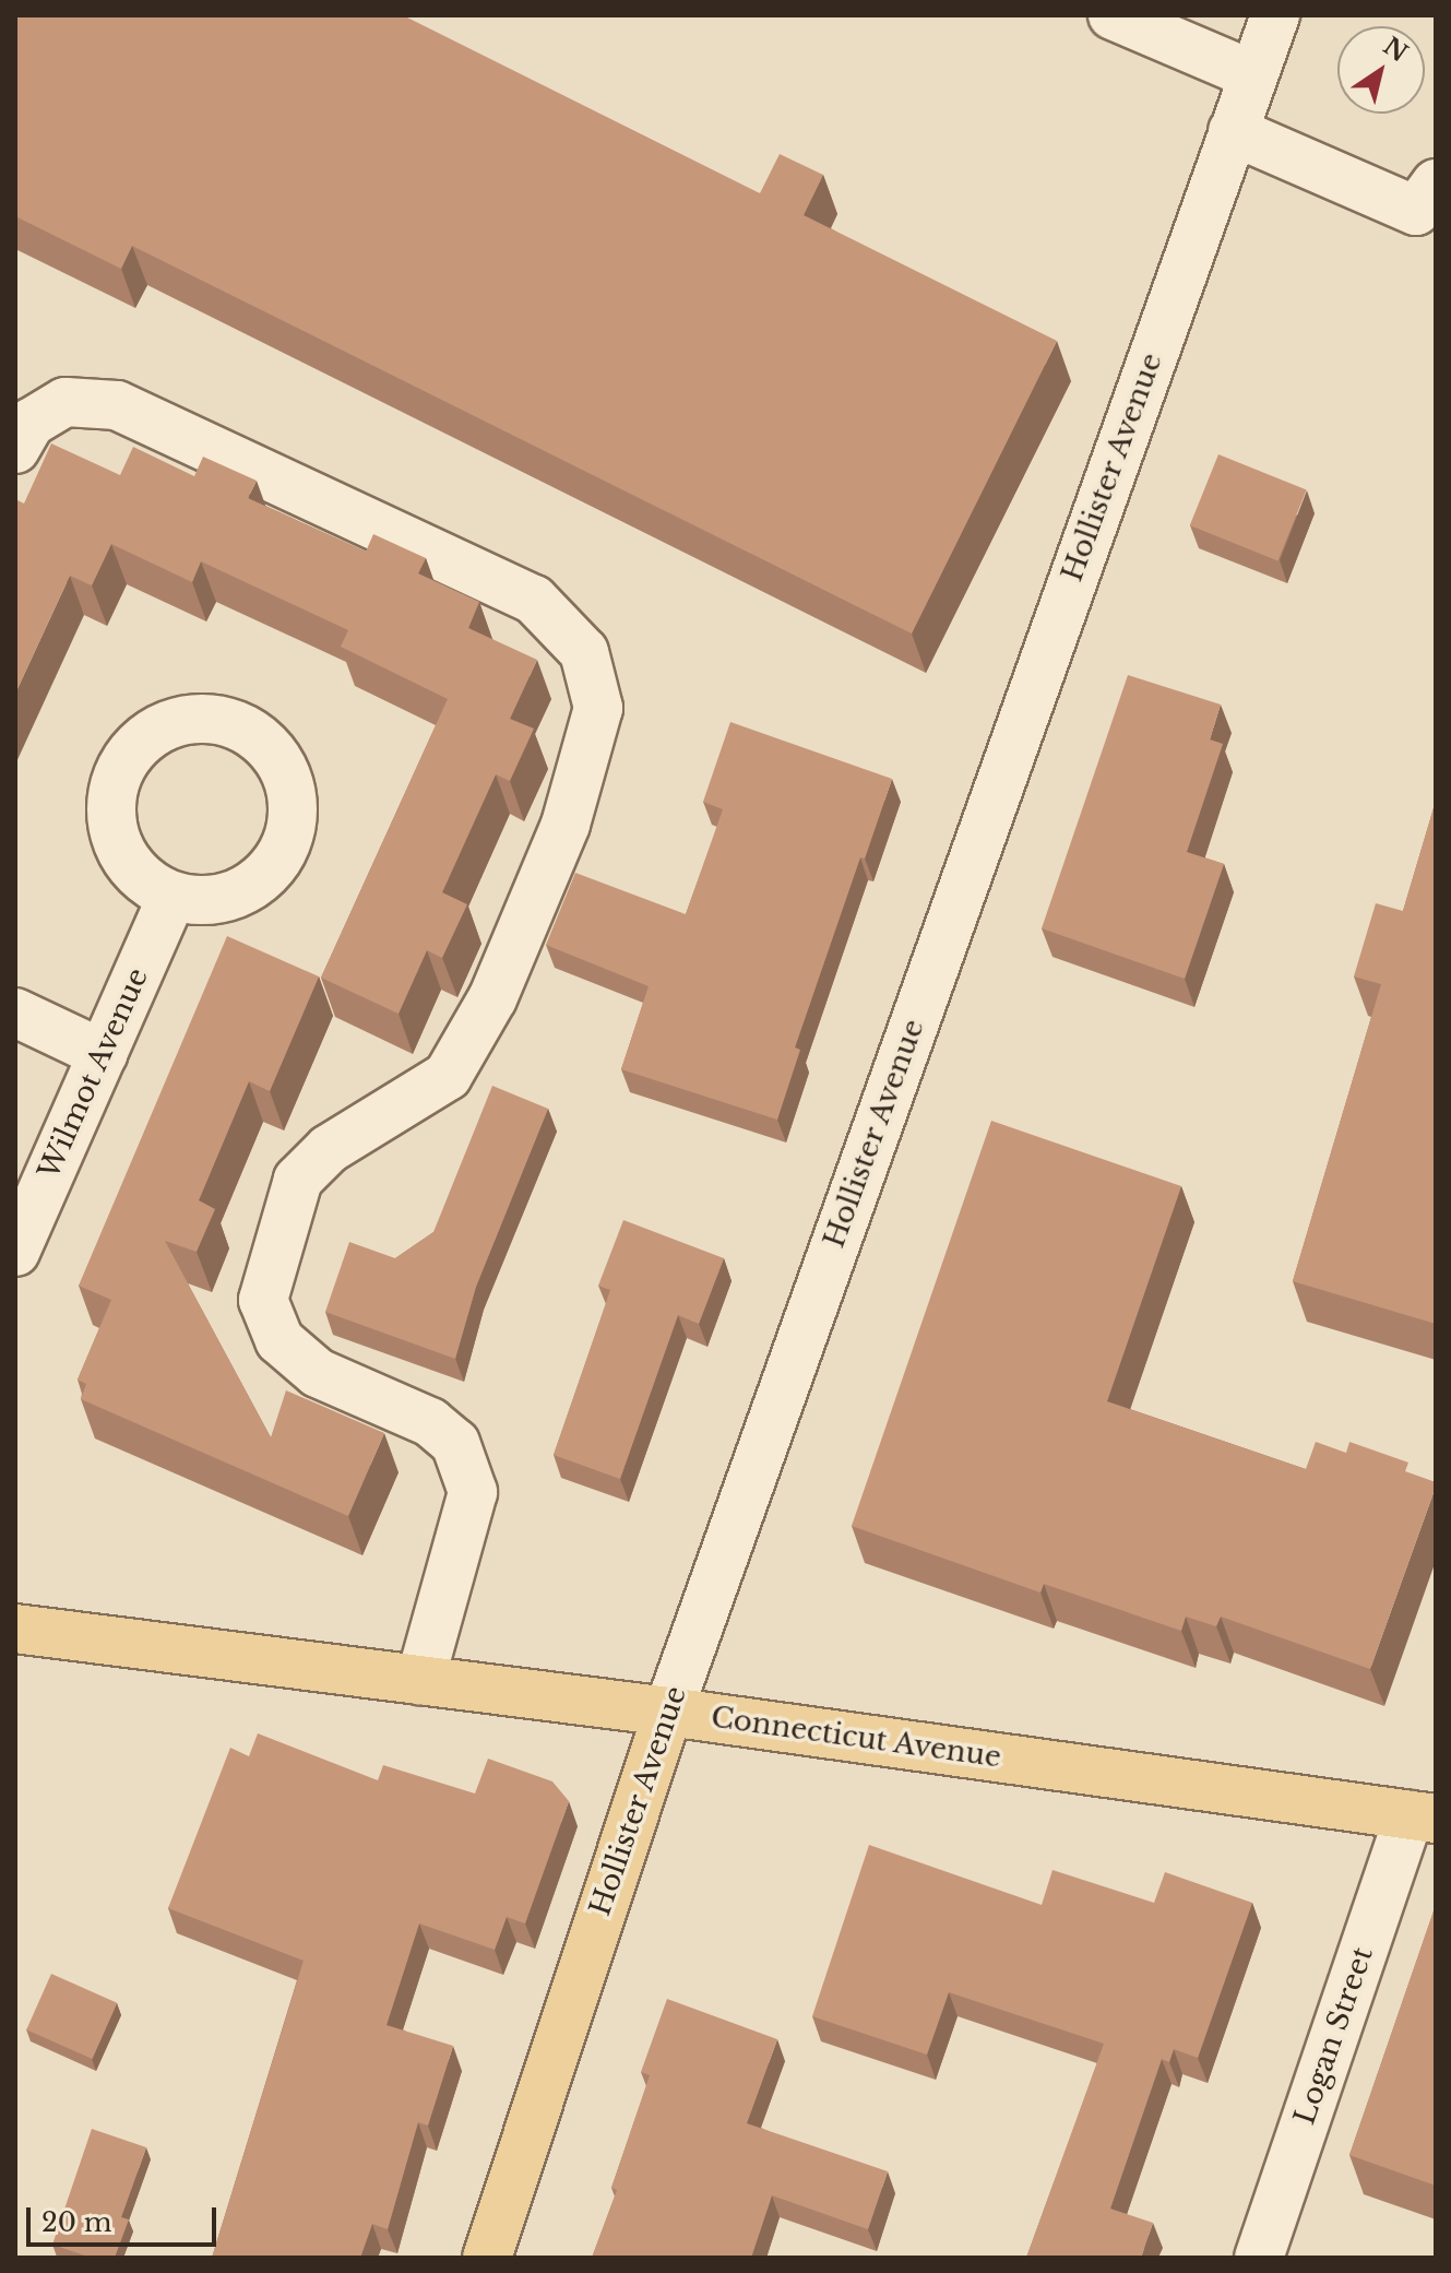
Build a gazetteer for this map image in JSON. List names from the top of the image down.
{
  "streets": {
    "main road": ["Hollister Avenue", "Connecticut Avenue"],
    "street": ["Wilmot Avenue", "Logan Street"]
  },
  "crossings": [
    ["Hollister Avenue", "Connecticut Avenue"],
    ["Connecticut Avenue", "Logan Street"]
  ],
  "scale_bar": "20 m",
  "north": "top right"
}
